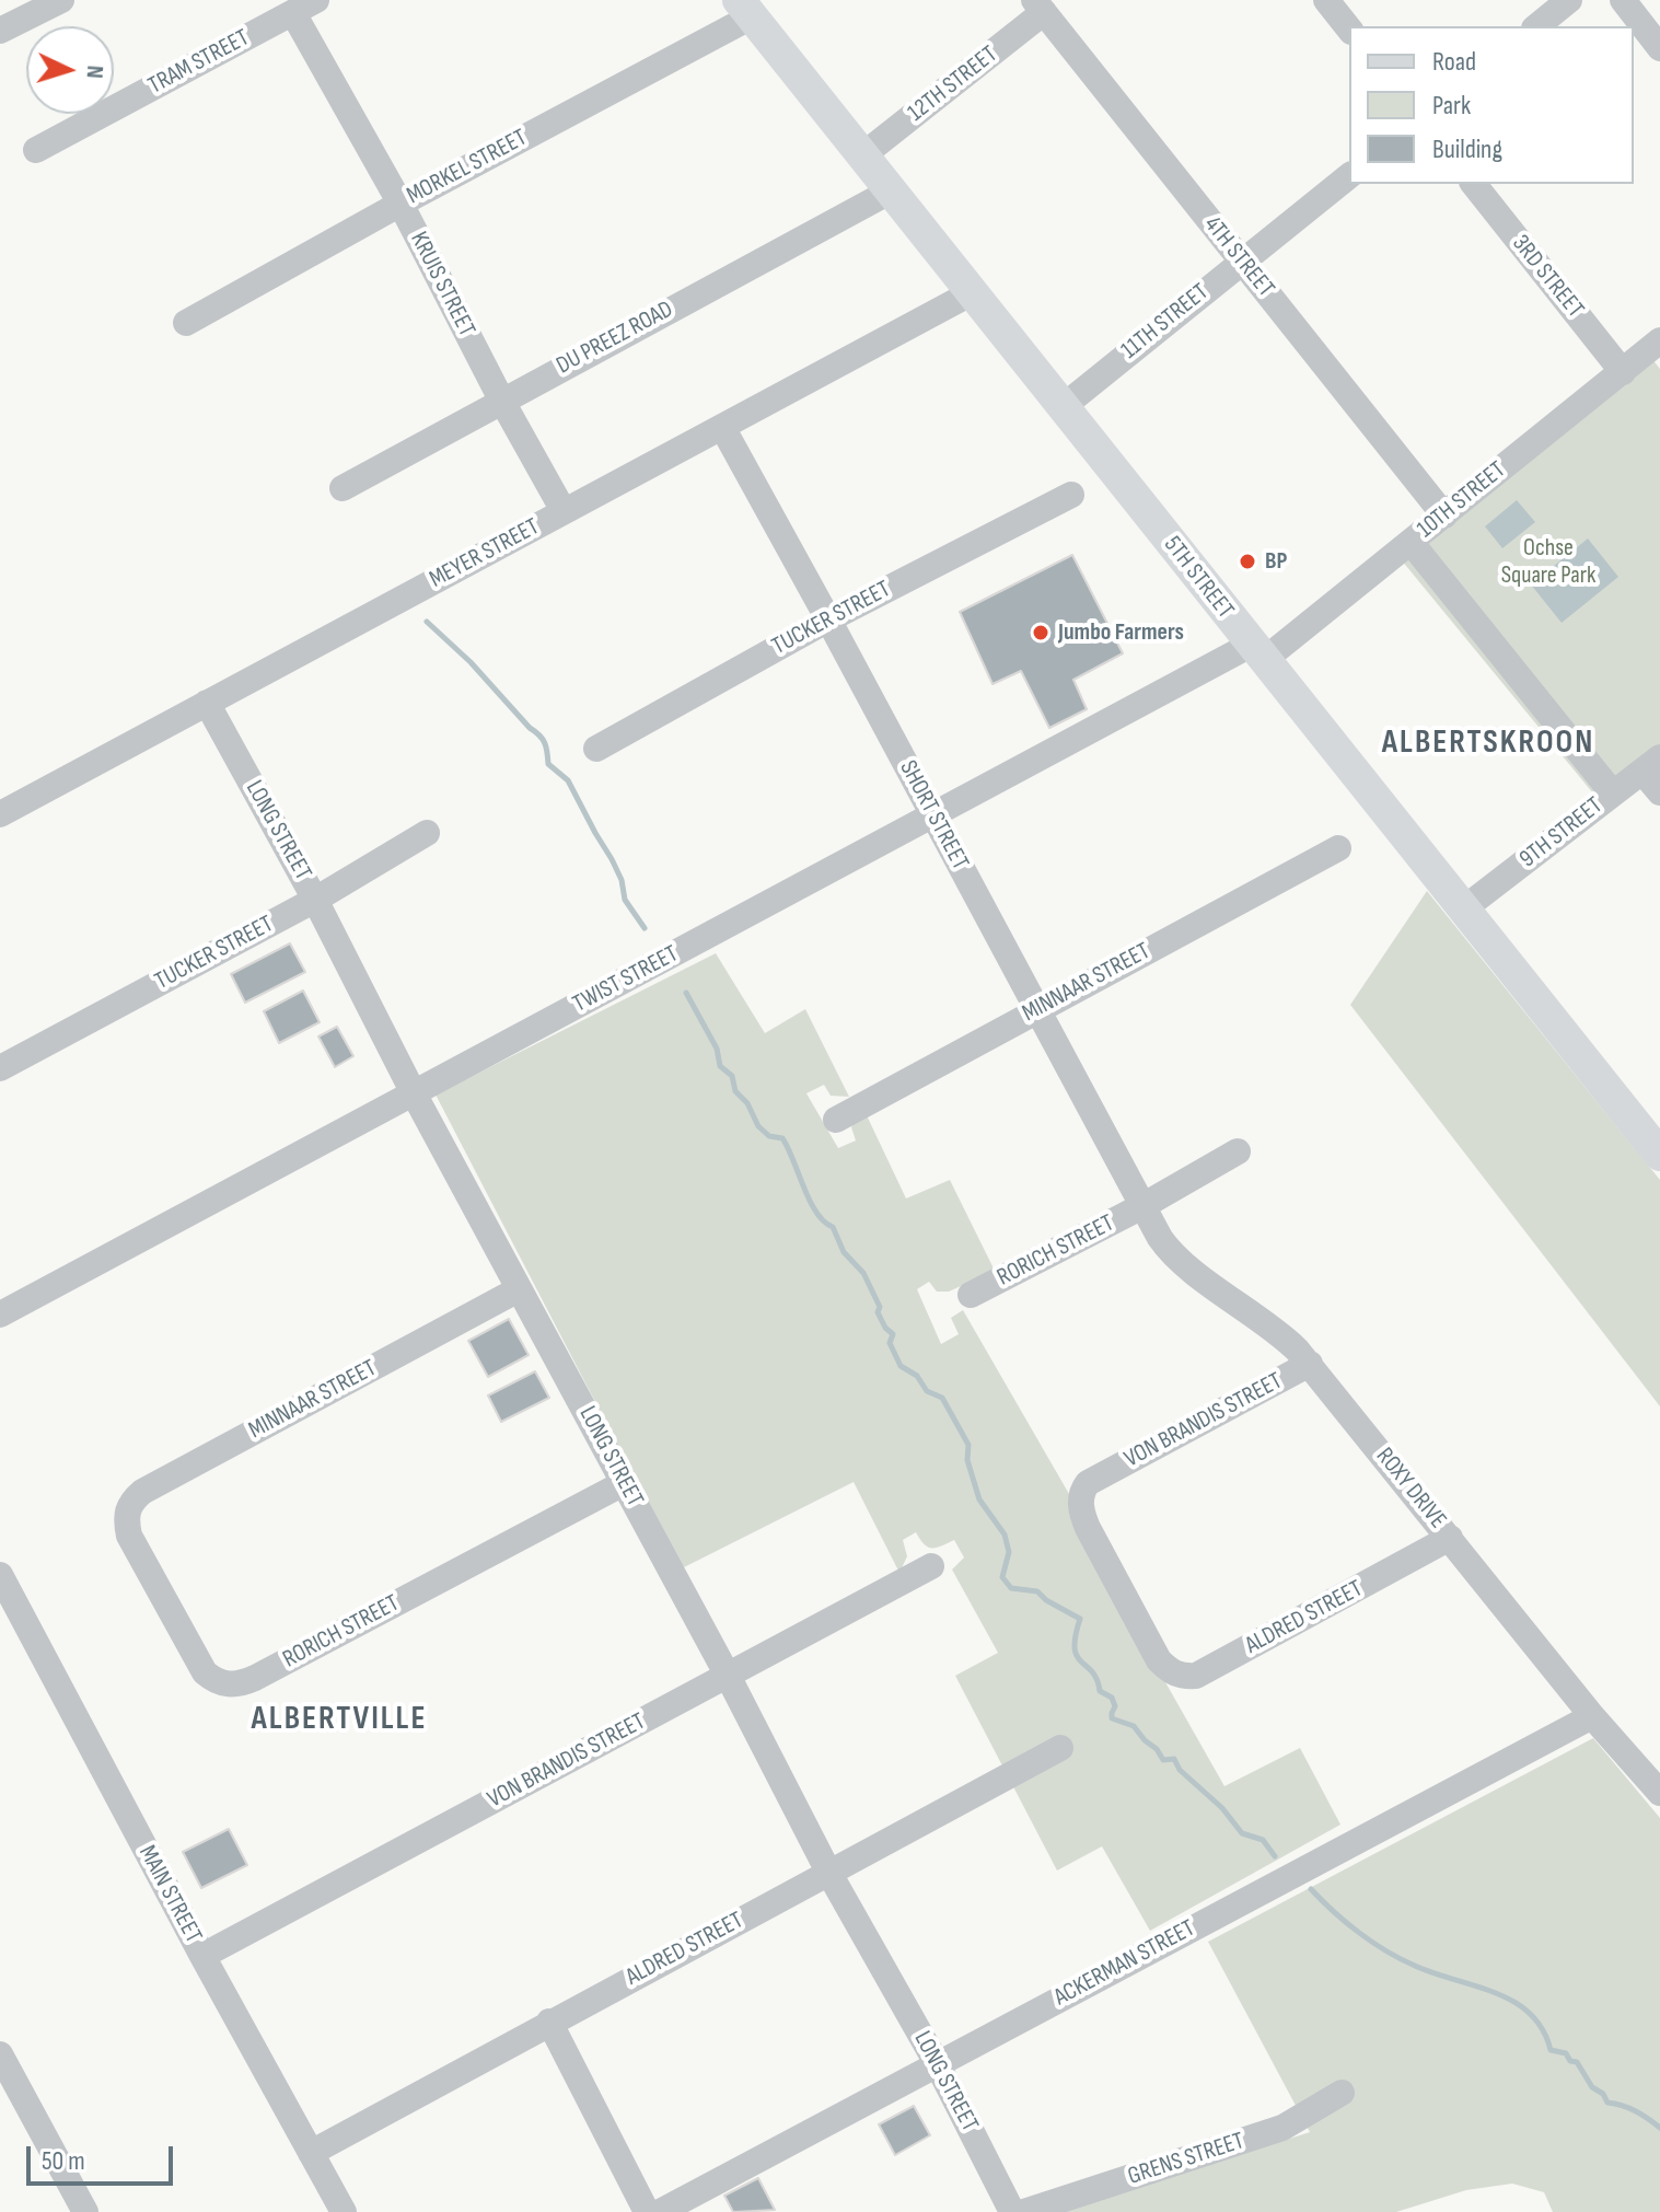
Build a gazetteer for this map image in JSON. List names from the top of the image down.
{
  "streets": {
    "main road": ["5TH STREET"],
    "street": [
      "TRAM STREET",
      "12TH STREET",
      "MORKEL STREET",
      "4TH STREET",
      "3RD STREET",
      "KRUIS STREET",
      "11TH STREET",
      "DU PREEZ ROAD",
      "10TH STREET",
      "MEYER STREET",
      "TUCKER STREET",
      "SHORT STREET",
      "LONG STREET",
      "9TH STREET",
      "TWIST STREET",
      "MINNAAR STREET",
      "RORICH STREET",
      "VON BRANDIS STREET",
      "ROXY DRIVE",
      "ALDRED STREET",
      "MAIN STREET",
      "ACKERMAN STREET",
      "GRENS STREET"
    ]
  },
  "crossings": [
    ["TRAM STREET", "KRUIS STREET"],
    ["12TH STREET", "4TH STREET"],
    ["12TH STREET", "5TH STREET"],
    ["MORKEL STREET", "KRUIS STREET"],
    ["MORKEL STREET", "5TH STREET"],
    ["4TH STREET", "11TH STREET"],
    ["4TH STREET", "10TH STREET"],
    ["3RD STREET", "10TH STREET"],
    ["KRUIS STREET", "DU PREEZ ROAD"],
    ["KRUIS STREET", "MEYER STREET"],
    ["11TH STREET", "5TH STREET"],
    ["DU PREEZ ROAD", "5TH STREET"],
    ["10TH STREET", "5TH STREET"],
    ["10TH STREET", "TWIST STREET"],
    ["MEYER STREET", "5TH STREET"],
    ["MEYER STREET", "SHORT STREET"],
    ["MEYER STREET", "LONG STREET"],
    ["5TH STREET", "9TH STREET"],
    ["5TH STREET", "TWIST STREET"],
    ["TUCKER STREET", "SHORT STREET"],
    ["TUCKER STREET", "LONG STREET"],
    ["SHORT STREET", "TWIST STREET"],
    ["SHORT STREET", "MINNAAR STREET"],
    ["SHORT STREET", "RORICH STREET"],
    ["SHORT STREET", "ROXY DRIVE"],
    ["LONG STREET", "TWIST STREET"],
    ["LONG STREET", "MINNAAR STREET"],
    ["LONG STREET", "RORICH STREET"],
    ["LONG STREET", "VON BRANDIS STREET"],
    ["LONG STREET", "ALDRED STREET"],
    ["LONG STREET", "ACKERMAN STREET"],
    ["MINNAAR STREET", "RORICH STREET"],
    ["RORICH STREET", "ROXY DRIVE"],
    ["VON BRANDIS STREET", "ROXY DRIVE"],
    ["VON BRANDIS STREET", "ALDRED STREET"],
    ["VON BRANDIS STREET", "MAIN STREET"],
    ["ROXY DRIVE", "ALDRED STREET"],
    ["ROXY DRIVE", "ACKERMAN STREET"],
    ["ALDRED STREET", "MAIN STREET"]
  ],
  "districts": ["ALBERTSKROON", "ALBERTVILLE"],
  "parks": ["Ochse Square Park"],
  "places": ["BP", "Jumbo Farmers"],
  "legend": ["Road", "Park", "Building"],
  "scale_bar": "50 m",
  "north": "right"
}
